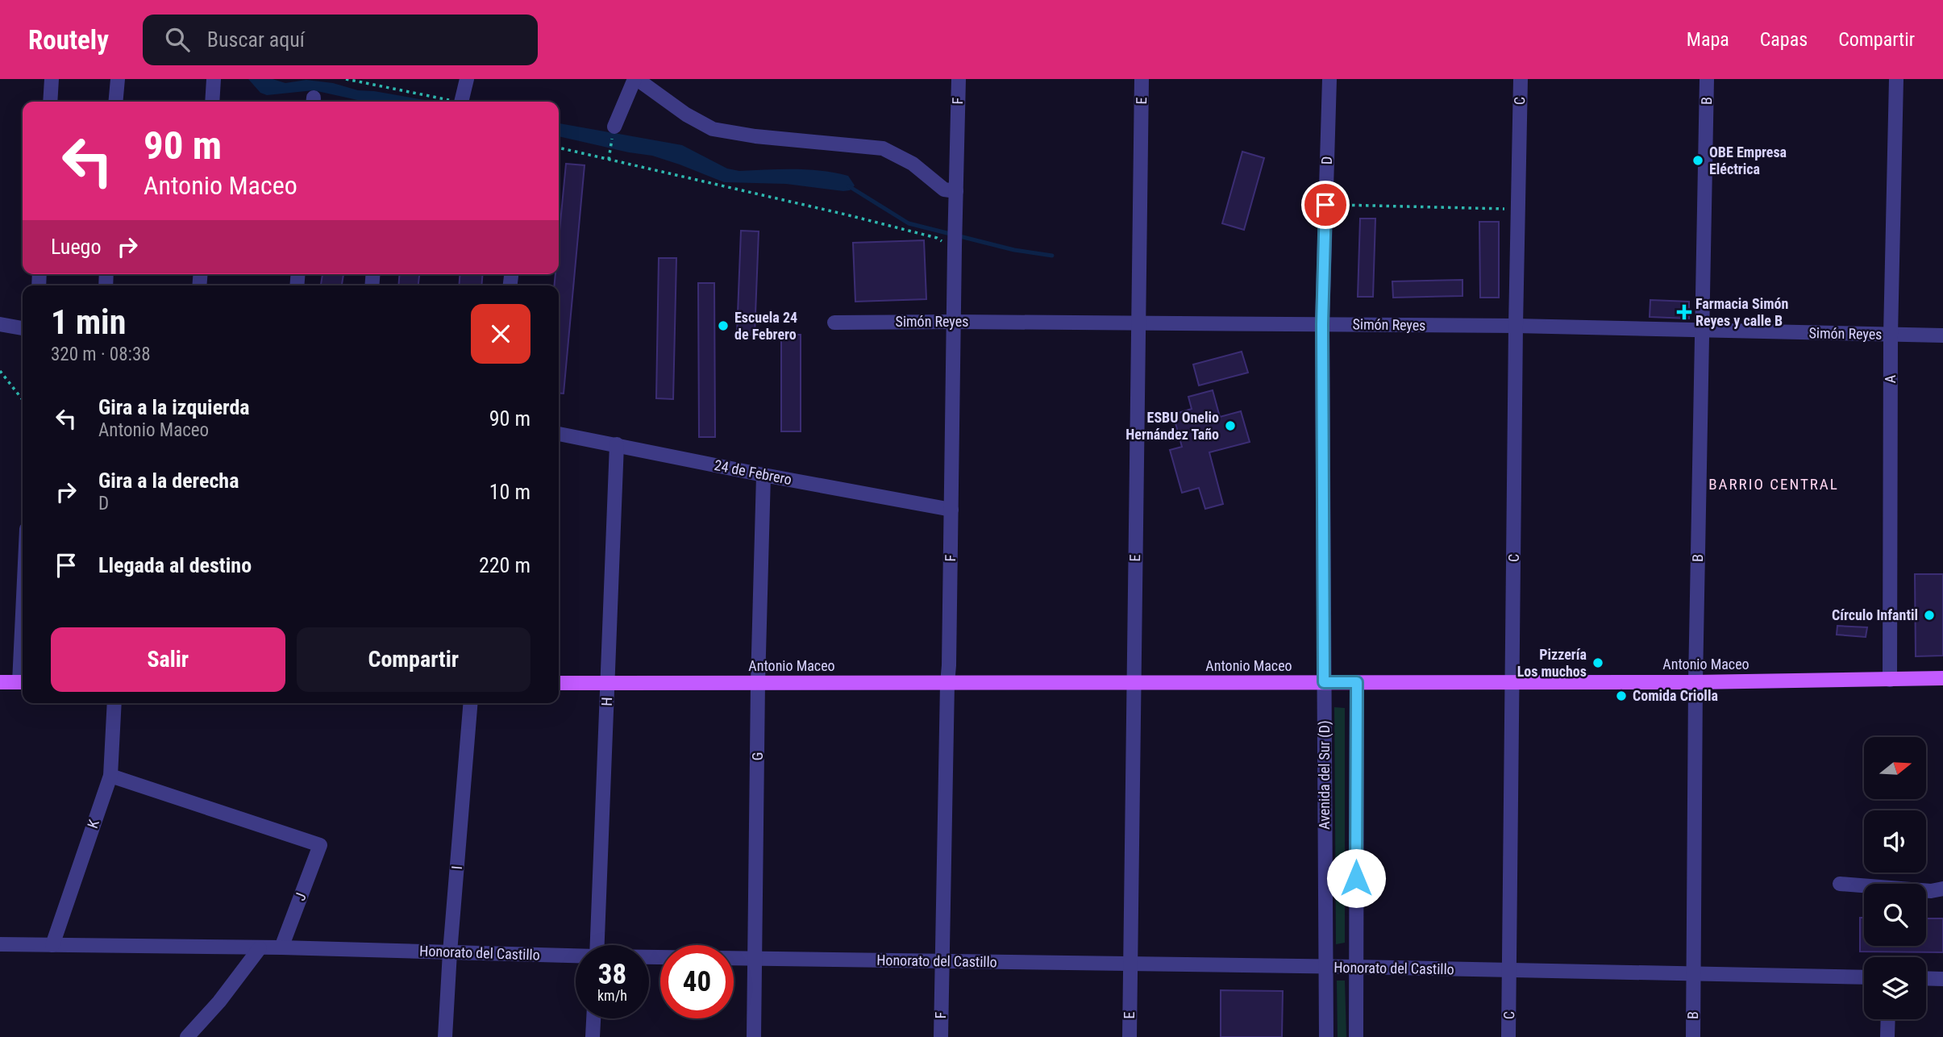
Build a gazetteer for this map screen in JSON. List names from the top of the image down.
{
  "streets": {
    "main road": ["Antonio Maceo"],
    "street": [
      "F",
      "E",
      "C",
      "B",
      "D",
      "Simón Reyes",
      "A",
      "24 de Febrero",
      "H",
      "G",
      "Avenida del Sur (D)",
      "K",
      "I",
      "J",
      "Honorato del Castillo"
    ]
  },
  "crossings": [
    ["F", "Simón Reyes"],
    ["F", "24 de Febrero"],
    ["F", "Antonio Maceo"],
    ["F", "Honorato del Castillo"],
    ["E", "Simón Reyes"],
    ["E", "Antonio Maceo"],
    ["E", "Honorato del Castillo"],
    ["C", "Simón Reyes"],
    ["C", "Antonio Maceo"],
    ["C", "Honorato del Castillo"],
    ["B", "Simón Reyes"],
    ["B", "Antonio Maceo"],
    ["B", "Honorato del Castillo"],
    ["D", "Simón Reyes"],
    ["D", "Antonio Maceo"],
    ["D", "Avenida del Sur (D)"],
    ["Simón Reyes", "A"],
    ["A", "Antonio Maceo"],
    ["24 de Febrero", "H"],
    ["24 de Febrero", "G"],
    ["Antonio Maceo", "H"],
    ["Antonio Maceo", "G"],
    ["Antonio Maceo", "Avenida del Sur (D)"],
    ["G", "Honorato del Castillo"],
    ["Avenida del Sur (D)", "Honorato del Castillo"],
    ["K", "J"],
    ["K", "Honorato del Castillo"],
    ["I", "Honorato del Castillo"],
    ["J", "Honorato del Castillo"]
  ],
  "districts": ["BARRIO CENTRAL"],
  "places": {
    "other": [
      "OBE Empresa Eléctrica",
      "Escuela 24 de Febrero",
      "ESBU Onelio Hernández Taño",
      "Círculo Infantil",
      "Pizzería Los muchos",
      "Comida Criolla"
    ],
    "health": ["Farmacia Simón Reyes y calle B"]
  },
  "north": "right",
  "page": {
    "header": "Routely",
    "search": "Buscar aquí",
    "nav": ["Mapa", "Capas", "Compartir"],
    "turn": ["90 m", "Antonio Maceo"],
    "then": "Luego",
    "heading": ["1 min", "320 m · 08:38"],
    "list": [
      {
        "name": "Gira a la izquierda",
        "note": "Antonio Maceo",
        "value": "90 m"
      },
      {
        "name": "Gira a la derecha",
        "note": "D",
        "value": "10 m"
      },
      {
        "name": "Llegada al destino",
        "value": "220 m"
      }
    ],
    "buttons": ["Salir", "Compartir"],
    "speed": "38 km/h",
    "limit": "40"
  }
}
